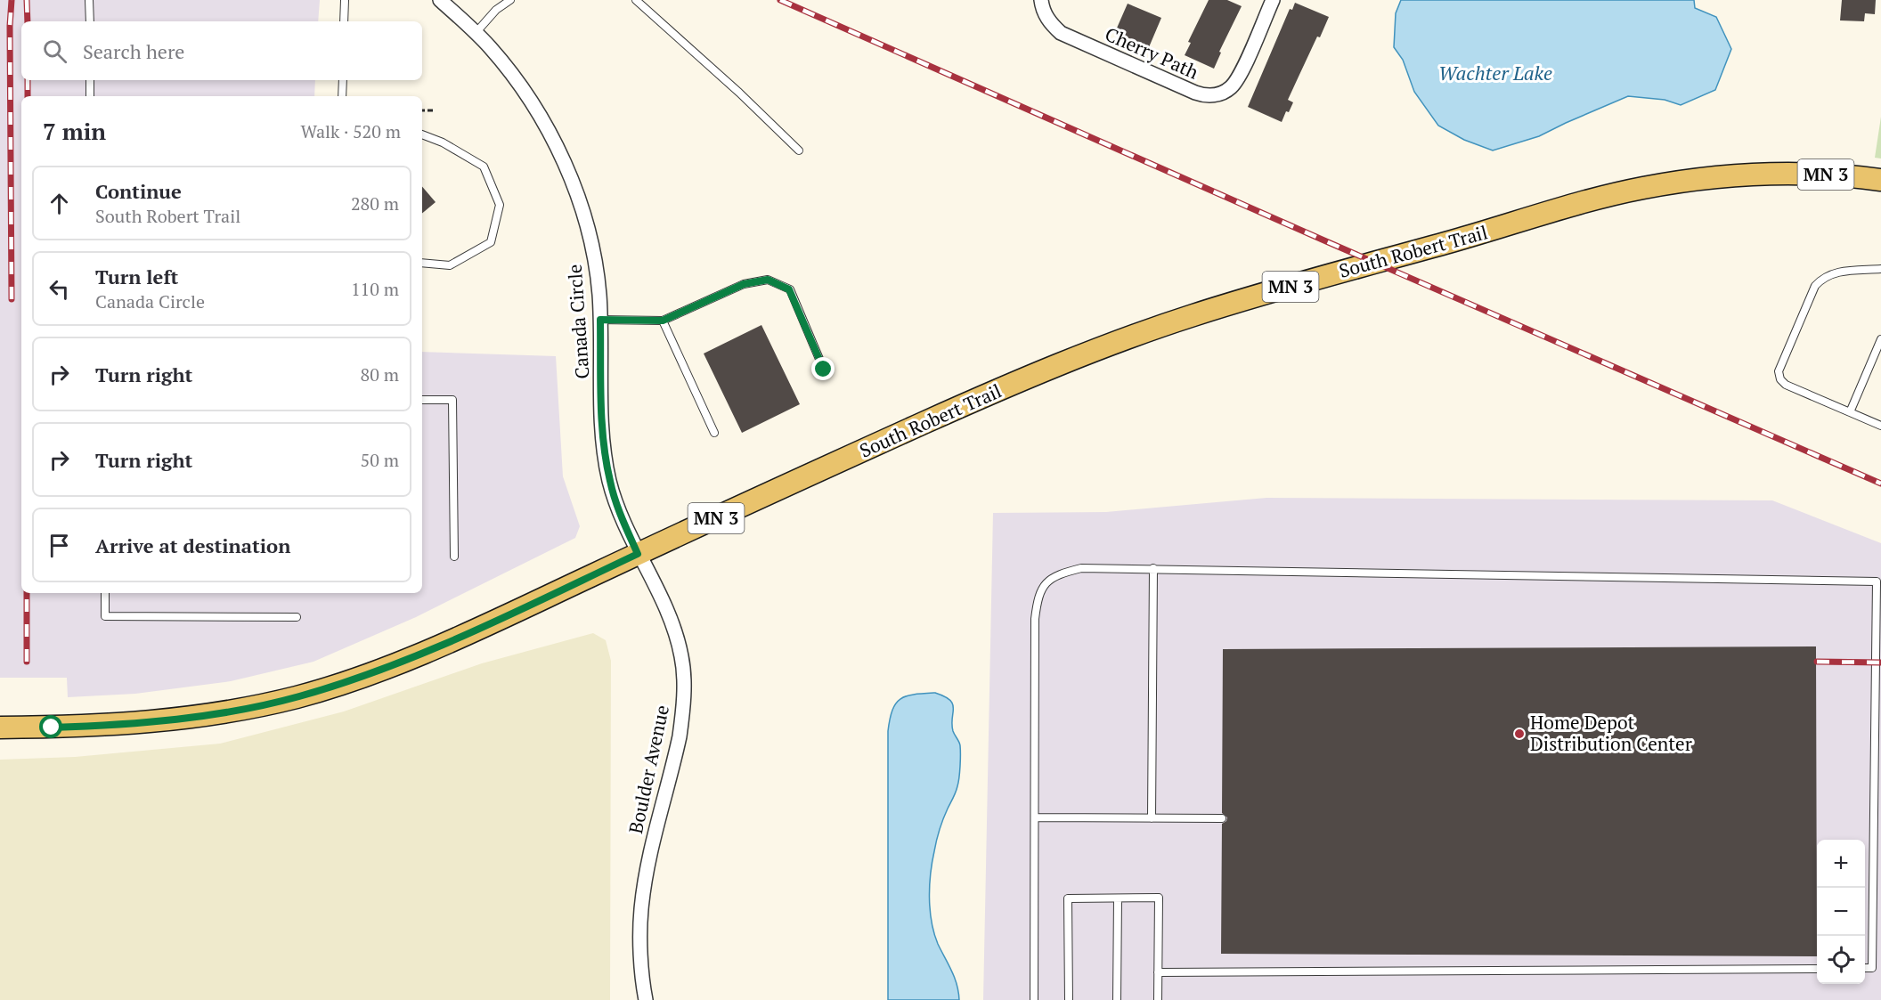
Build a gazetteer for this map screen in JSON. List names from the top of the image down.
{
  "streets": {
    "main road": ["MN 3", "South Robert Trail"],
    "street": ["Cherry Path", "Canada Circle", "Boulder Avenue"]
  },
  "crossings": [
    ["South Robert Trail", "Canada Circle"],
    ["South Robert Trail", "Boulder Avenue"],
    ["Canada Circle", "Boulder Avenue"]
  ],
  "water": ["Wachter Lake"],
  "places": ["Home Depot Distribution Center"],
  "page": {
    "search": "Search here",
    "heading": ["7 min", "Walk · 520 m"],
    "list": [
      ["Continue", "South Robert Trail", "280 m"],
      ["Turn left", "Canada Circle", "110 m"],
      ["Turn right", "80 m"],
      ["Turn right", "50 m"],
      "Arrive at destination"
    ],
    "map_buttons": ["+", "−"]
  }
}
